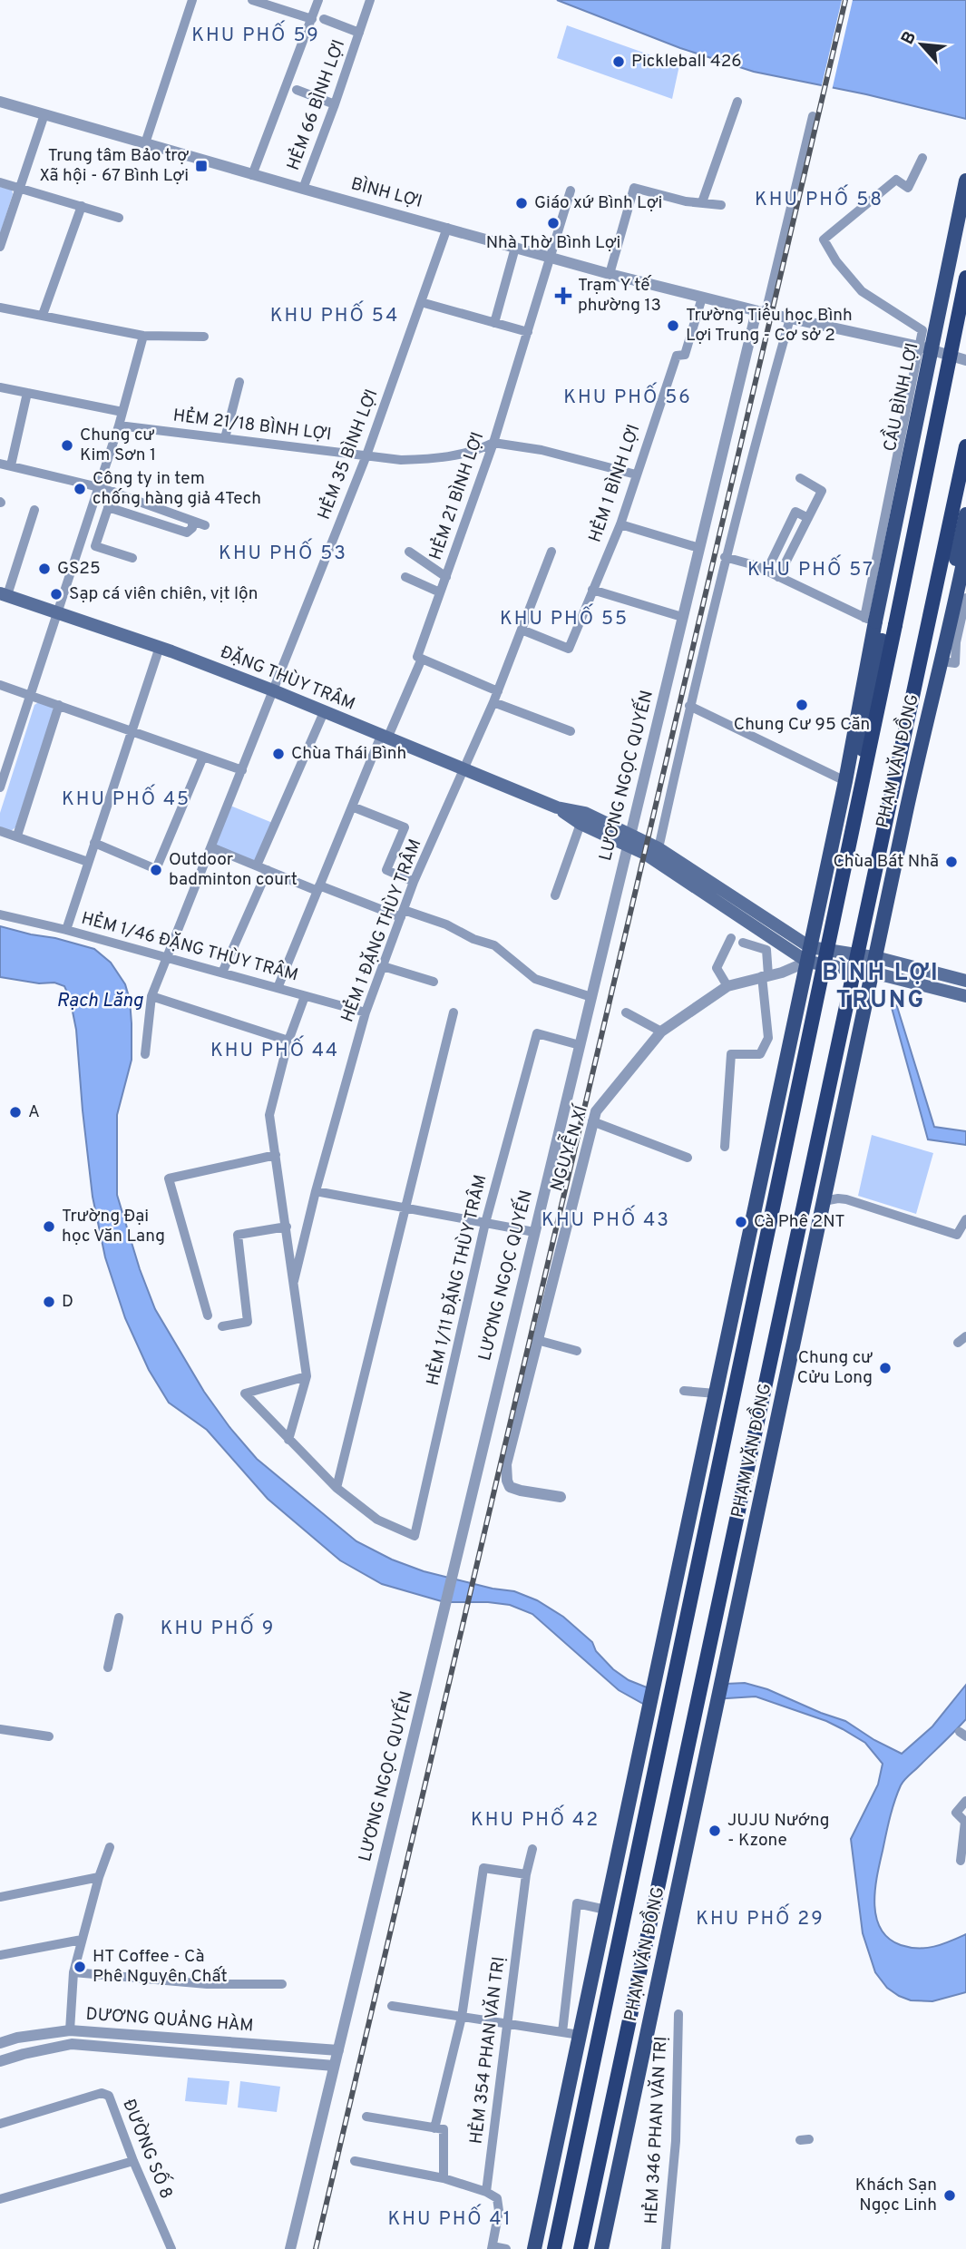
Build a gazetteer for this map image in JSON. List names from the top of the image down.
{
  "streets": {
    "highway": ["PHẠM VĂN ĐỒNG"],
    "main road": ["CẦU BÌNH LỢI", "ĐẶNG THÙY TRÂM"],
    "street": [
      "HẺM 66 BÌNH LỢI",
      "BÌNH LỢI",
      "HẺM 21/18 BÌNH LỢI",
      "HẺM 35 BÌNH LỢI",
      "HẺM 1 BÌNH LỢI",
      "HẺM 21 BÌNH LỢI",
      "LƯƠNG NGỌC QUYẾN",
      "HẺM 1 ĐẶNG THÙY TRÂM",
      "HẺM 1/46 ĐẶNG THÙY TRÂM",
      "NGUYỄN XÍ",
      "HẺM 1/11 ĐẶNG THÙY TRÂM",
      "DƯƠNG QUẢNG HÀM",
      "HẺM 354 PHAN VĂN TRỊ",
      "HẺM 346 PHAN VĂN TRỊ",
      "ĐƯỜNG SỐ 8"
    ]
  },
  "crossings": [
    ["HẺM 66 BÌNH LỢI", "BÌNH LỢI"],
    ["BÌNH LỢI", "HẺM 35 BÌNH LỢI"],
    ["BÌNH LỢI", "HẺM 1 BÌNH LỢI"],
    ["BÌNH LỢI", "HẺM 21 BÌNH LỢI"],
    ["BÌNH LỢI", "PHẠM VĂN ĐỒNG"],
    ["BÌNH LỢI", "LƯƠNG NGỌC QUYẾN"],
    ["CẦU BÌNH LỢI", "PHẠM VĂN ĐỒNG"],
    ["HẺM 21/18 BÌNH LỢI", "HẺM 35 BÌNH LỢI"],
    ["HẺM 21/18 BÌNH LỢI", "HẺM 21 BÌNH LỢI"],
    ["HẺM 35 BÌNH LỢI", "ĐẶNG THÙY TRÂM"],
    ["HẺM 35 BÌNH LỢI", "HẺM 1/46 ĐẶNG THÙY TRÂM"],
    ["HẺM 1 BÌNH LỢI", "HẺM 1 ĐẶNG THÙY TRÂM"],
    ["HẺM 21 BÌNH LỢI", "ĐẶNG THÙY TRÂM"],
    ["HẺM 21 BÌNH LỢI", "HẺM 1/46 ĐẶNG THÙY TRÂM"],
    ["ĐẶNG THÙY TRÂM", "PHẠM VĂN ĐỒNG"],
    ["ĐẶNG THÙY TRÂM", "LƯƠNG NGỌC QUYẾN"],
    ["ĐẶNG THÙY TRÂM", "HẺM 1 ĐẶNG THÙY TRÂM"],
    ["ĐẶNG THÙY TRÂM", "NGUYỄN XÍ"],
    ["PHẠM VĂN ĐỒNG", "NGUYỄN XÍ"],
    ["LƯƠNG NGỌC QUYẾN", "HẺM 1/11 ĐẶNG THÙY TRÂM"],
    ["LƯƠNG NGỌC QUYẾN", "DƯƠNG QUẢNG HÀM"],
    ["HẺM 1 ĐẶNG THÙY TRÂM", "HẺM 1/46 ĐẶNG THÙY TRÂM"]
  ],
  "districts": [
    "KHU PHỐ 59",
    "KHU PHỐ 58",
    "KHU PHỐ 54",
    "KHU PHỐ 56",
    "KHU PHỐ 53",
    "KHU PHỐ 57",
    "KHU PHỐ 55",
    "KHU PHỐ 45",
    "BÌNH LỢI TRUNG",
    "KHU PHỐ 44",
    "KHU PHỐ 43",
    "KHU PHỐ 9",
    "KHU PHỐ 42",
    "KHU PHỐ 29",
    "KHU PHỐ 41"
  ],
  "water": ["Rạch Lăng"],
  "places": {
    "other": [
      "Pickleball 426",
      "Giáo xứ Bình Lợi",
      "Nhà Thờ Bình Lợi",
      "Trường Tiểu học Bình Lợi Trung - Cơ sở 2",
      "Chung cư Kim Sơn 1",
      "Công ty in tem chống hàng giả 4Tech",
      "GS25",
      "Sạp cá viên chiên, vịt lộn",
      "Chung Cư 95 Căn",
      "Chùa Thái Bình",
      "Chùa Bát Nhã",
      "Outdoor badminton court",
      "A",
      "Cà Phê 2NT",
      "Trường Đại học Văn Lang",
      "D",
      "Chung cư Cửu Long",
      "JUJU Nướng - Kzone",
      "HT Coffee - Cà Phê Nguyên Chất",
      "Khách Sạn Ngọc Linh"
    ],
    "transit": ["Trung tâm Bảo trợ Xã hội - 67 Bình Lợi"],
    "health": ["Trạm Y tế phường 13"]
  },
  "north": "top left"
}
